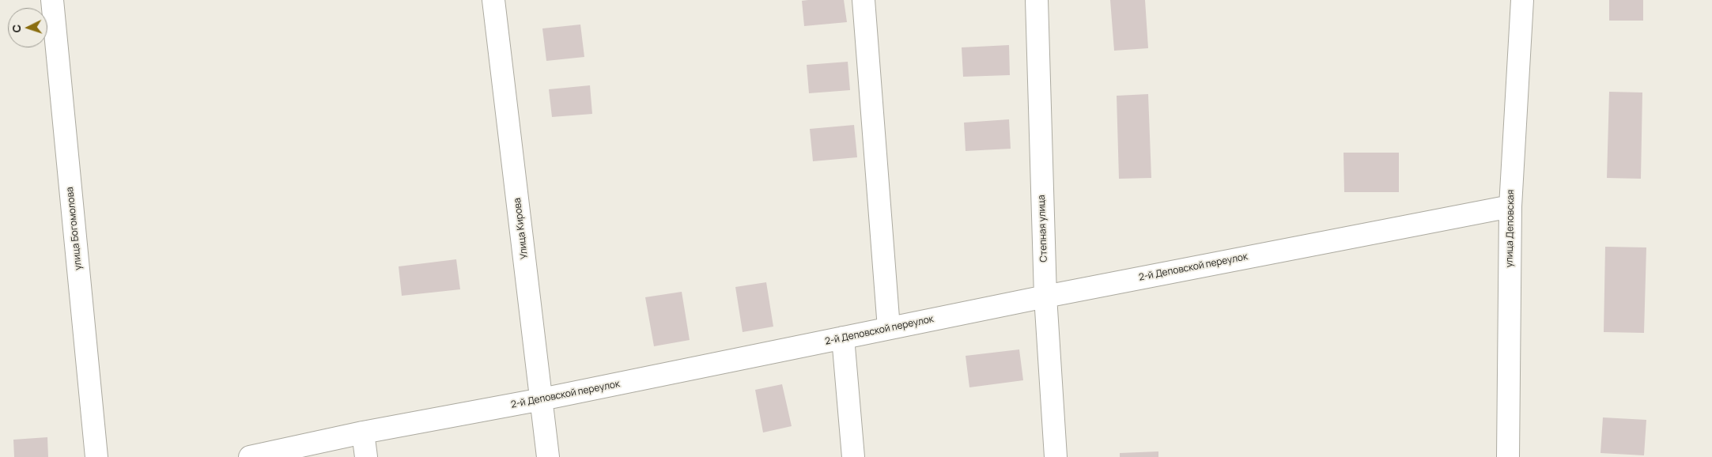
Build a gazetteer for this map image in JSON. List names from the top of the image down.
{
  "streets": {
    "street": [
      "улица Богомолова",
      "Улица Кирова",
      "Степная улица",
      "улица Деповская",
      "2-й Деповской переулок"
    ]
  },
  "crossings": [
    ["Улица Кирова", "2-й Деповской переулок"],
    ["Степная улица", "2-й Деповской переулок"],
    ["улица Деповская", "2-й Деповской переулок"]
  ],
  "north": "left"
}
